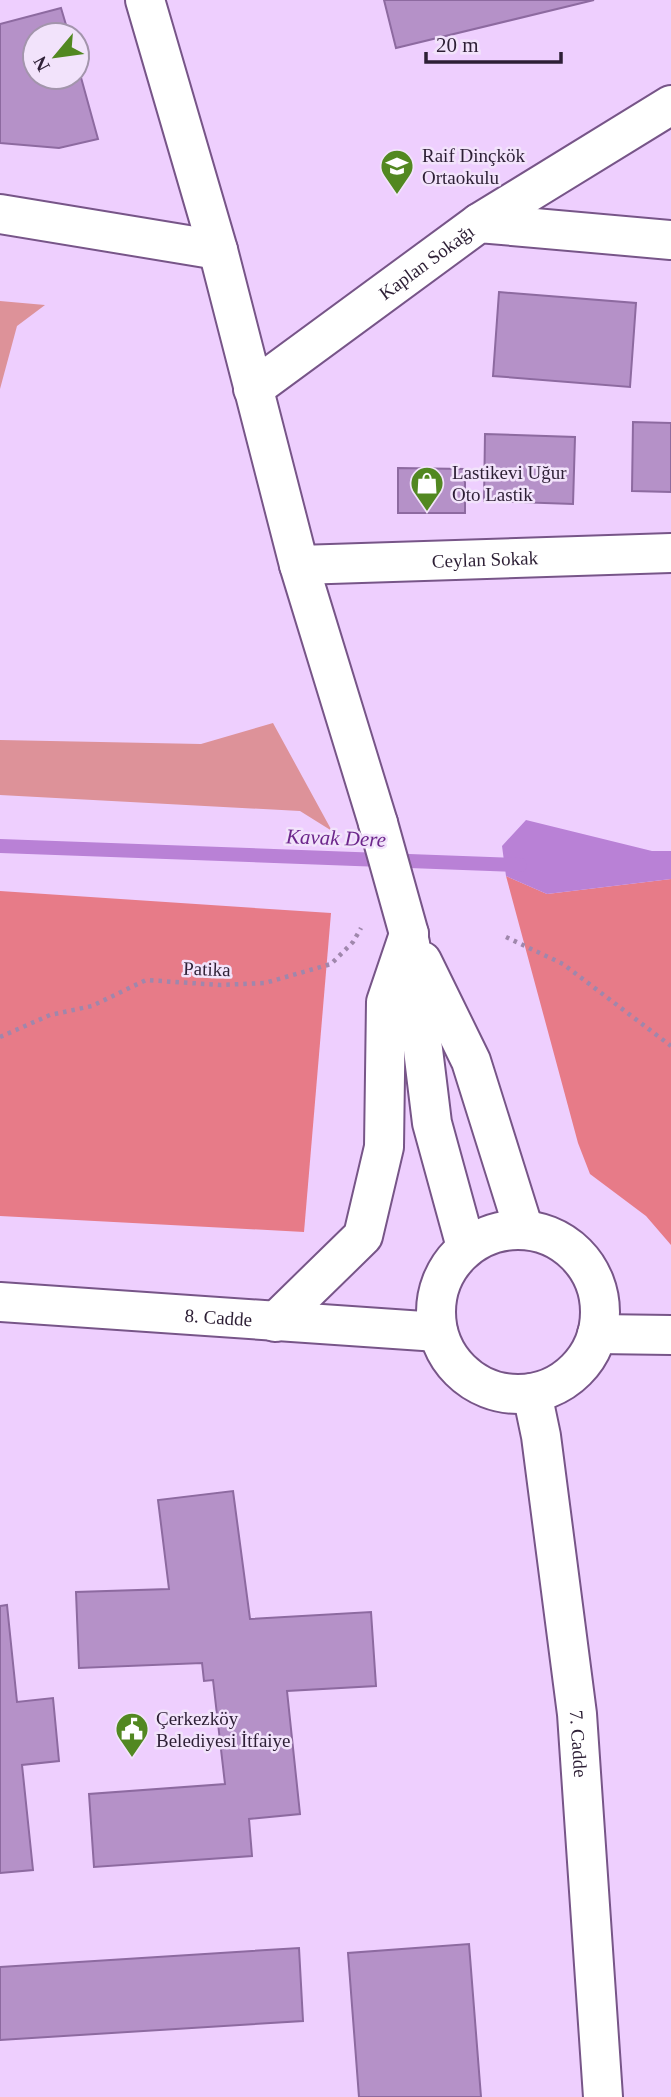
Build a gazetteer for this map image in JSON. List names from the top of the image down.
{
  "streets": {
    "street": [
      "Kaplan Sokağı",
      "Ceylan Sokak",
      "8. Cadde",
      "7. Cadde"
    ],
    "path": ["Patika"]
  },
  "crossings": [
    ["8. Cadde", "7. Cadde"]
  ],
  "water": ["Kavak Dere"],
  "places": {
    "school or university": ["Raif Dinçkök Ortaokulu"],
    "shop": ["Lastikevi Uğur Oto Lastik"],
    "public building": ["Çerkezköy Belediyesi İtfaiye"]
  },
  "scale_bar": "20 m",
  "north": "bottom left"
}
